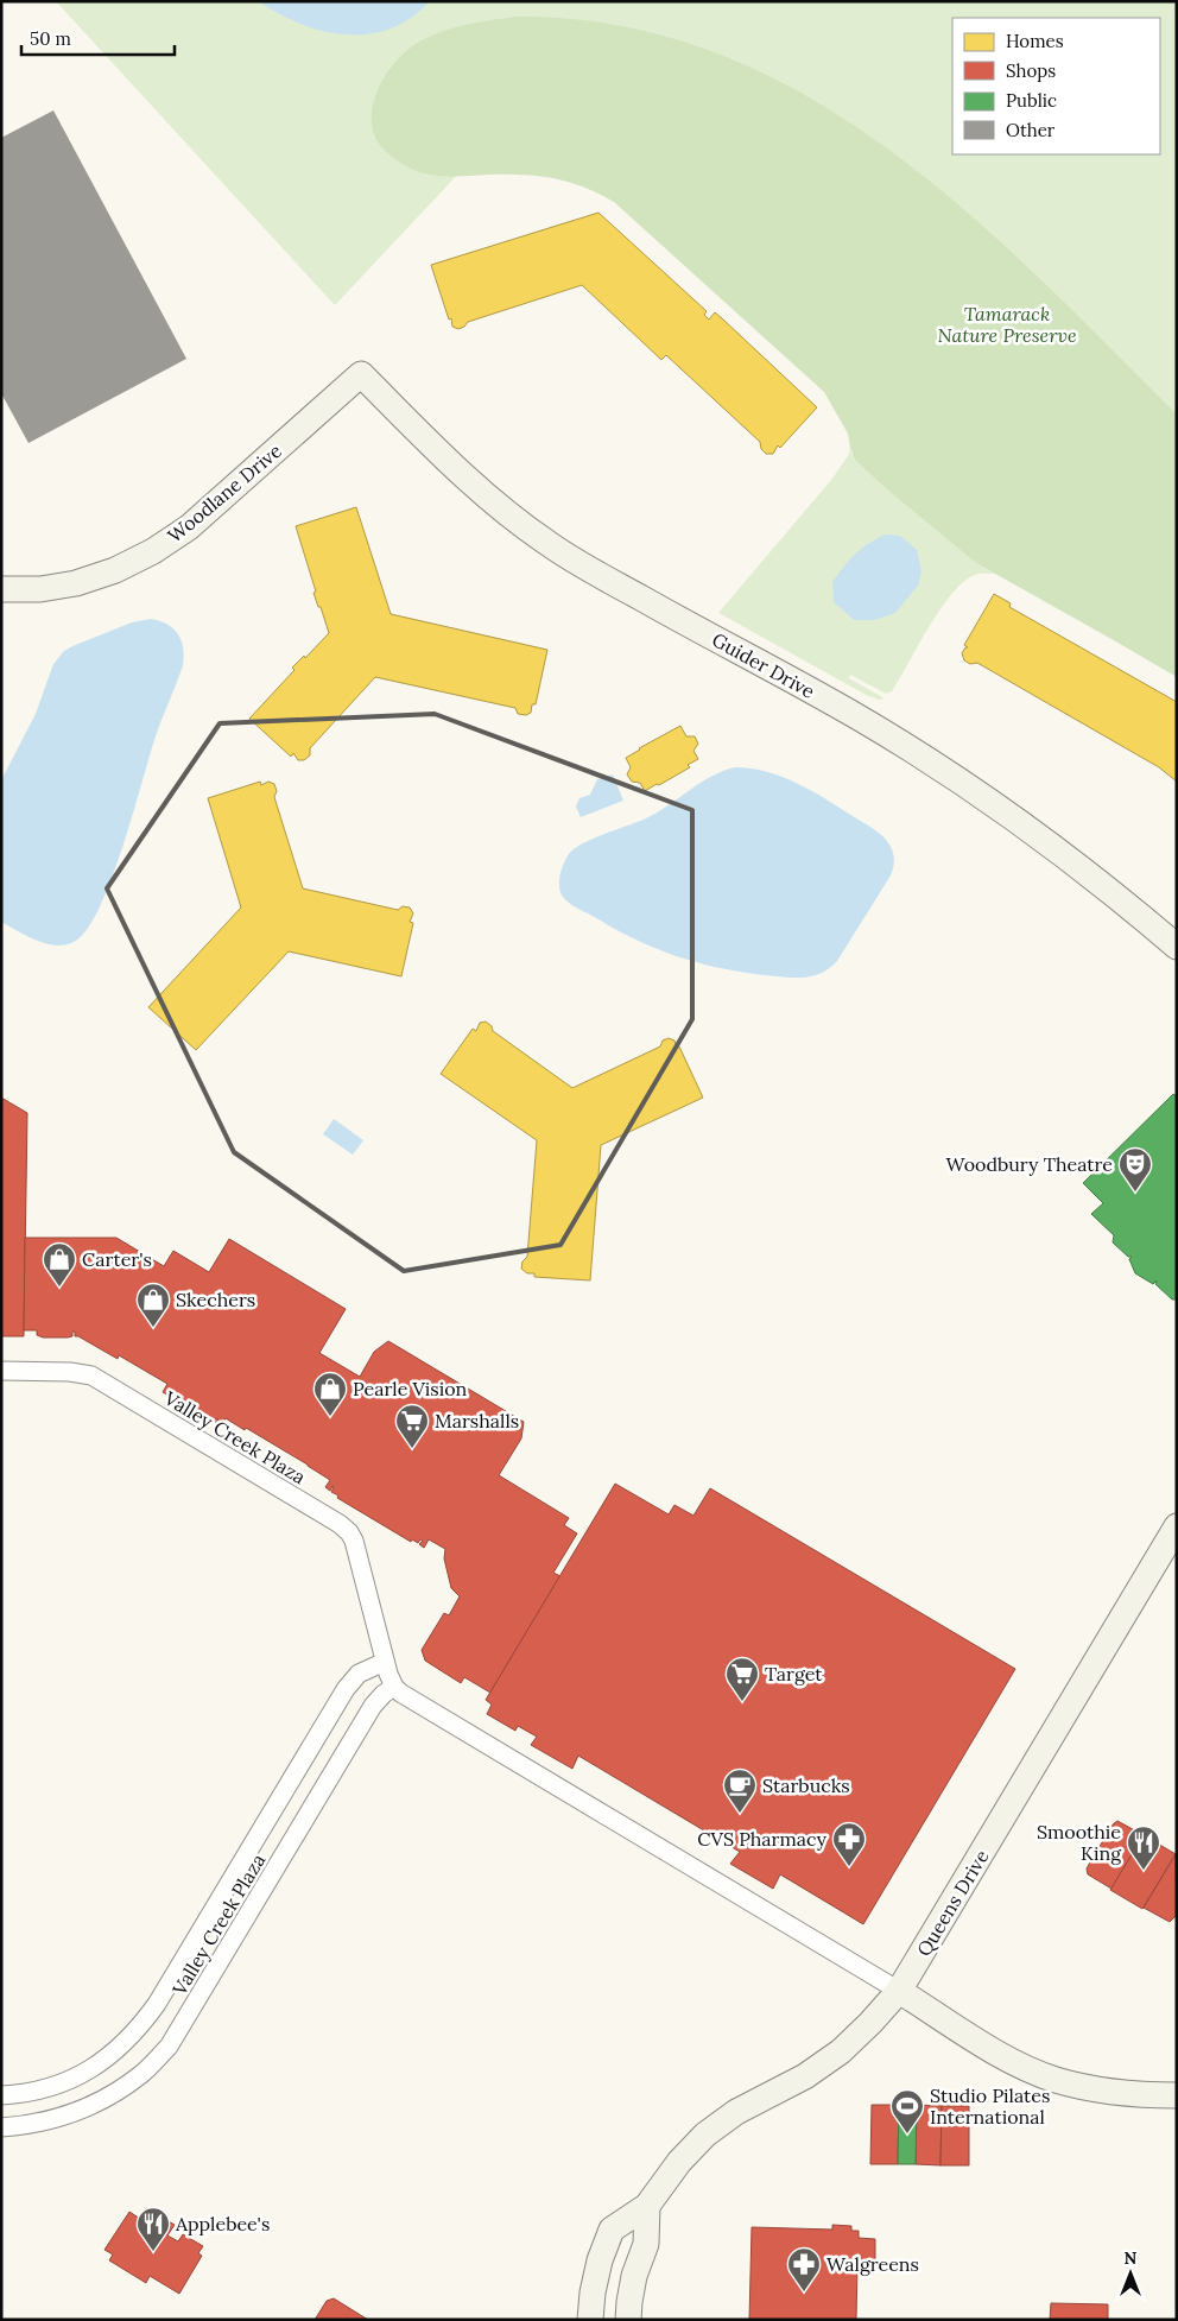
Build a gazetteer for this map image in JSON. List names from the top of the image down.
{
  "streets": {
    "street": [
      "Woodlane Drive",
      "Guider Drive",
      "Valley Creek Plaza",
      "Queens Drive"
    ]
  },
  "crossings": [
    ["Woodlane Drive", "Guider Drive"]
  ],
  "parks": ["Tamarack Nature Preserve"],
  "places": {
    "theatre": ["Woodbury Theatre"],
    "shop": ["Carter's", "Skechers", "Pearle Vision"],
    "supermarket": ["Marshalls", "Target"],
    "cafe": ["Starbucks"],
    "pharmacy": ["CVS Pharmacy", "Walgreens"],
    "restaurant": ["Smoothie King", "Applebee's"],
    "sports": ["Studio Pilates International"]
  },
  "legend": [
    "Homes",
    "Shops",
    "Public",
    "Other"
  ],
  "scale_bar": "50 m",
  "north": "top"
}
